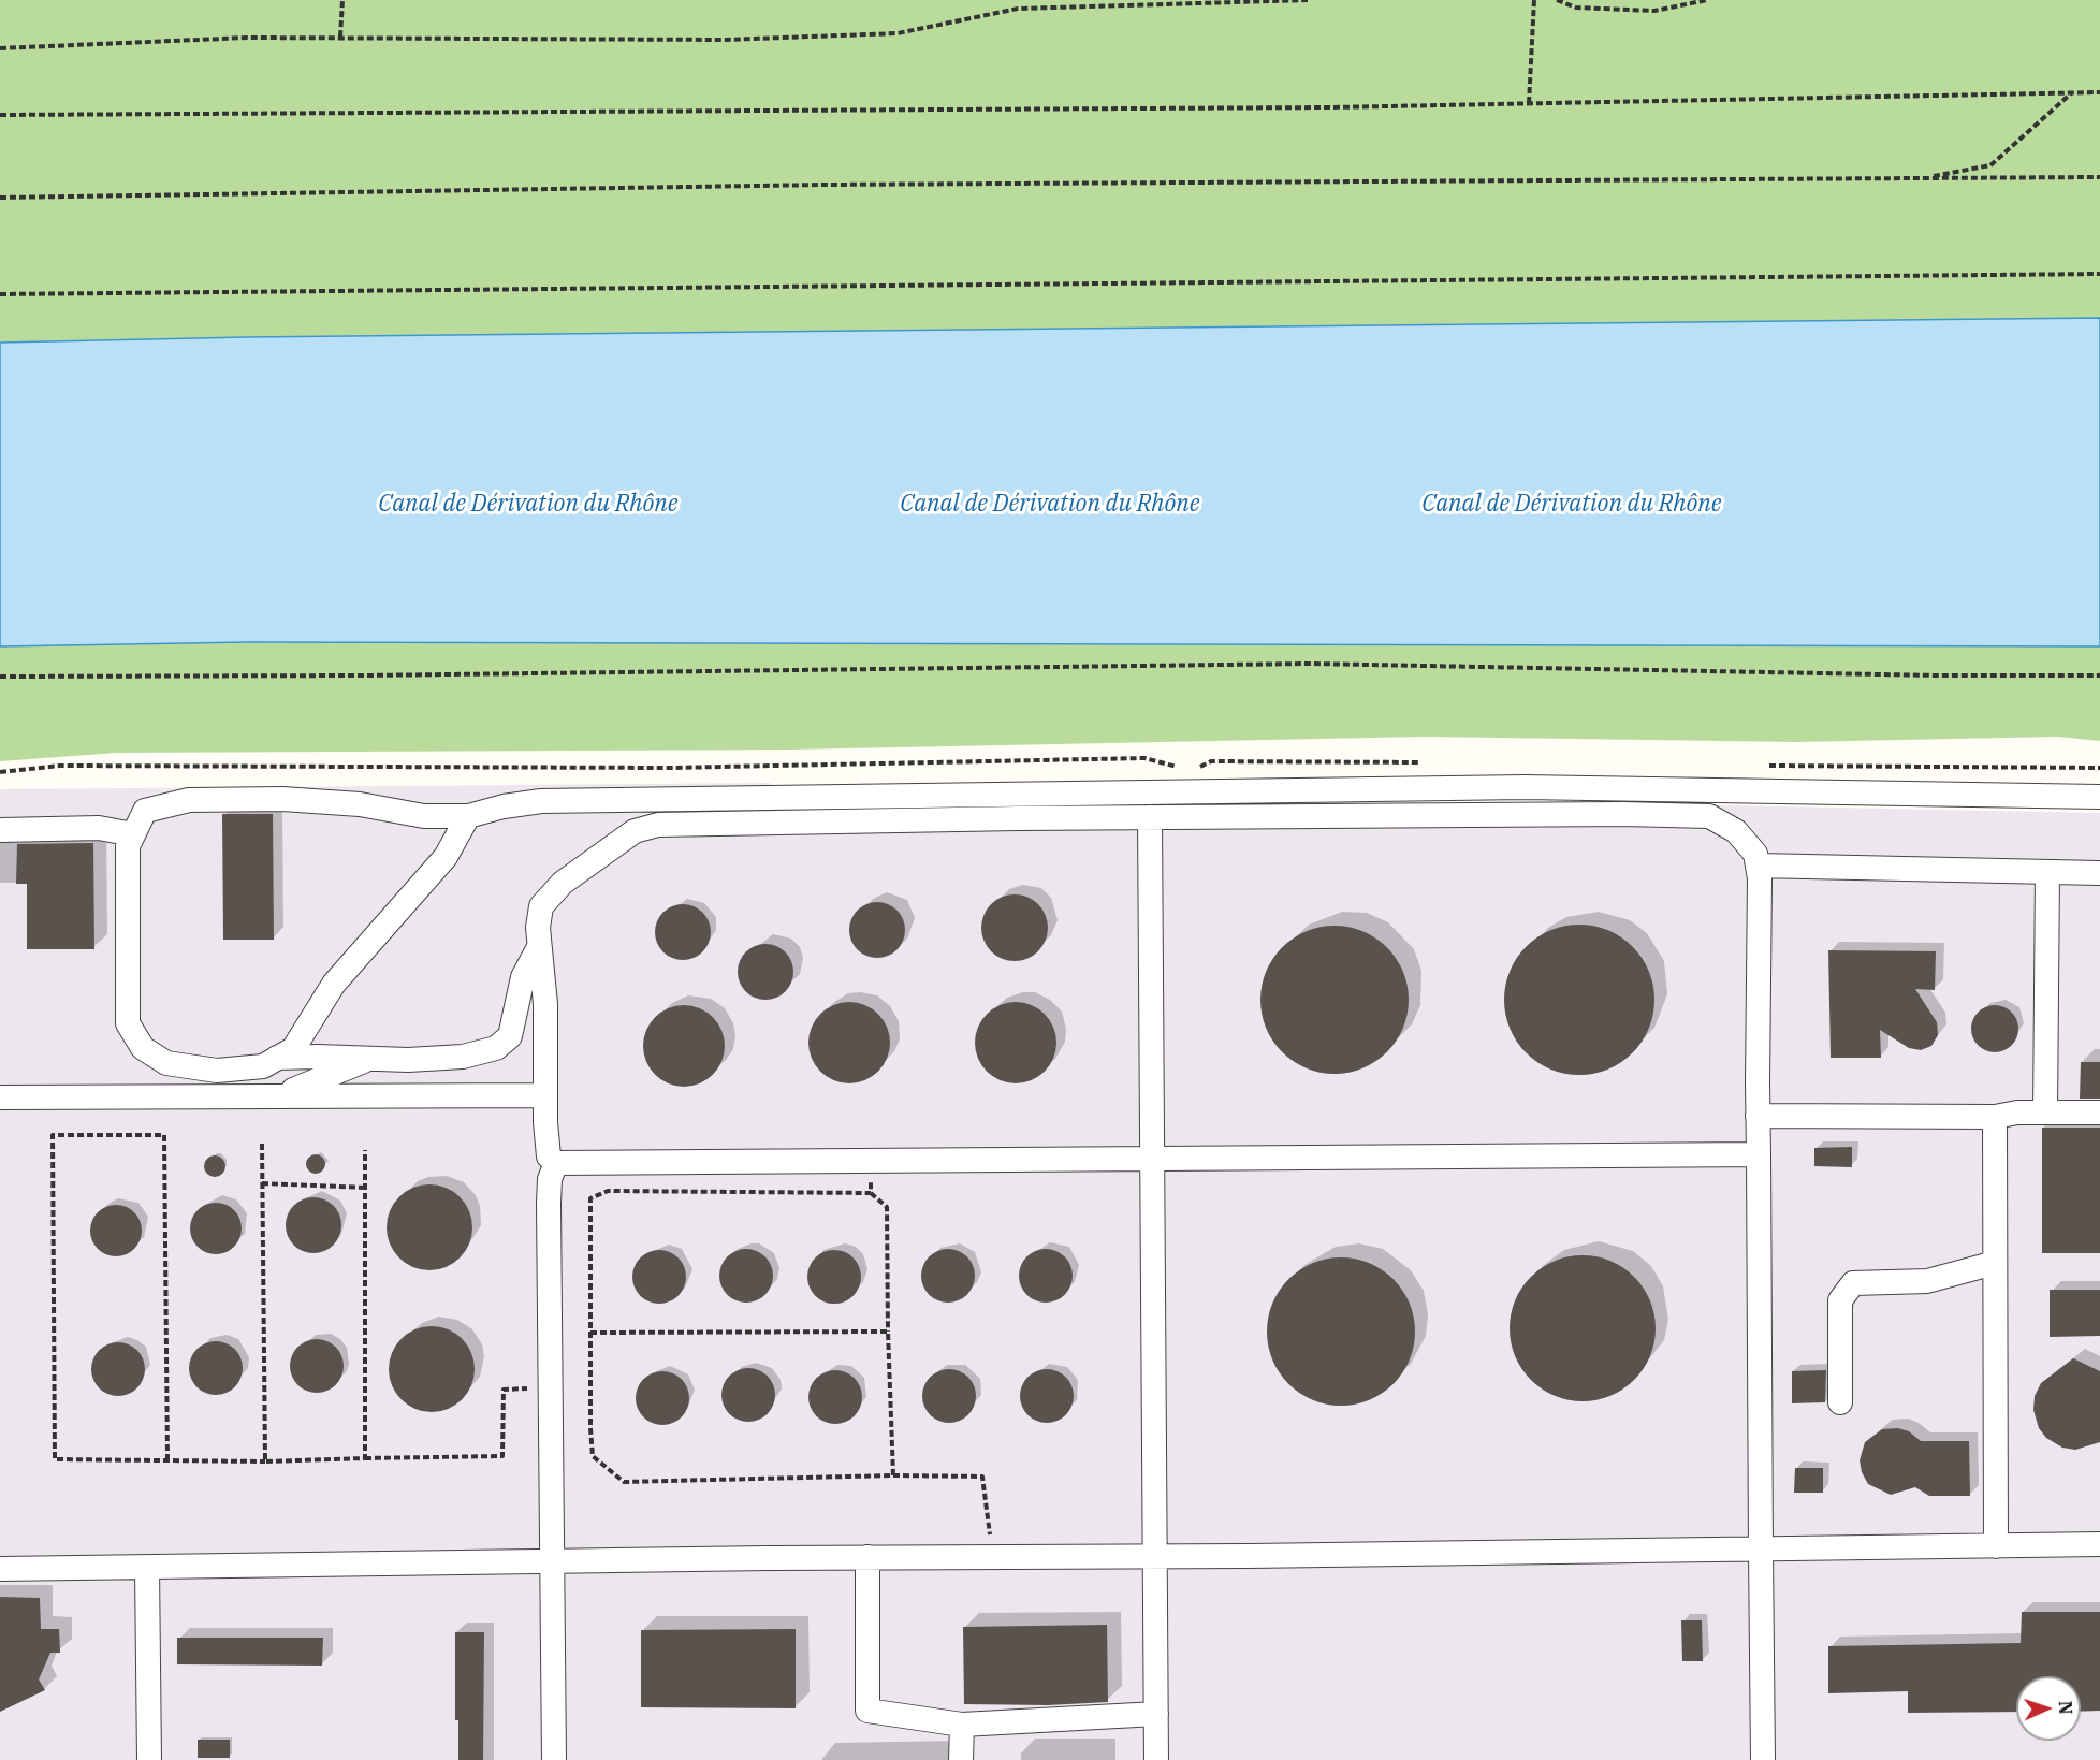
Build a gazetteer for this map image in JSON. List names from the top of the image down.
{
  "water": ["Canal de Dérivation du Rhône"],
  "north": "right"
}
